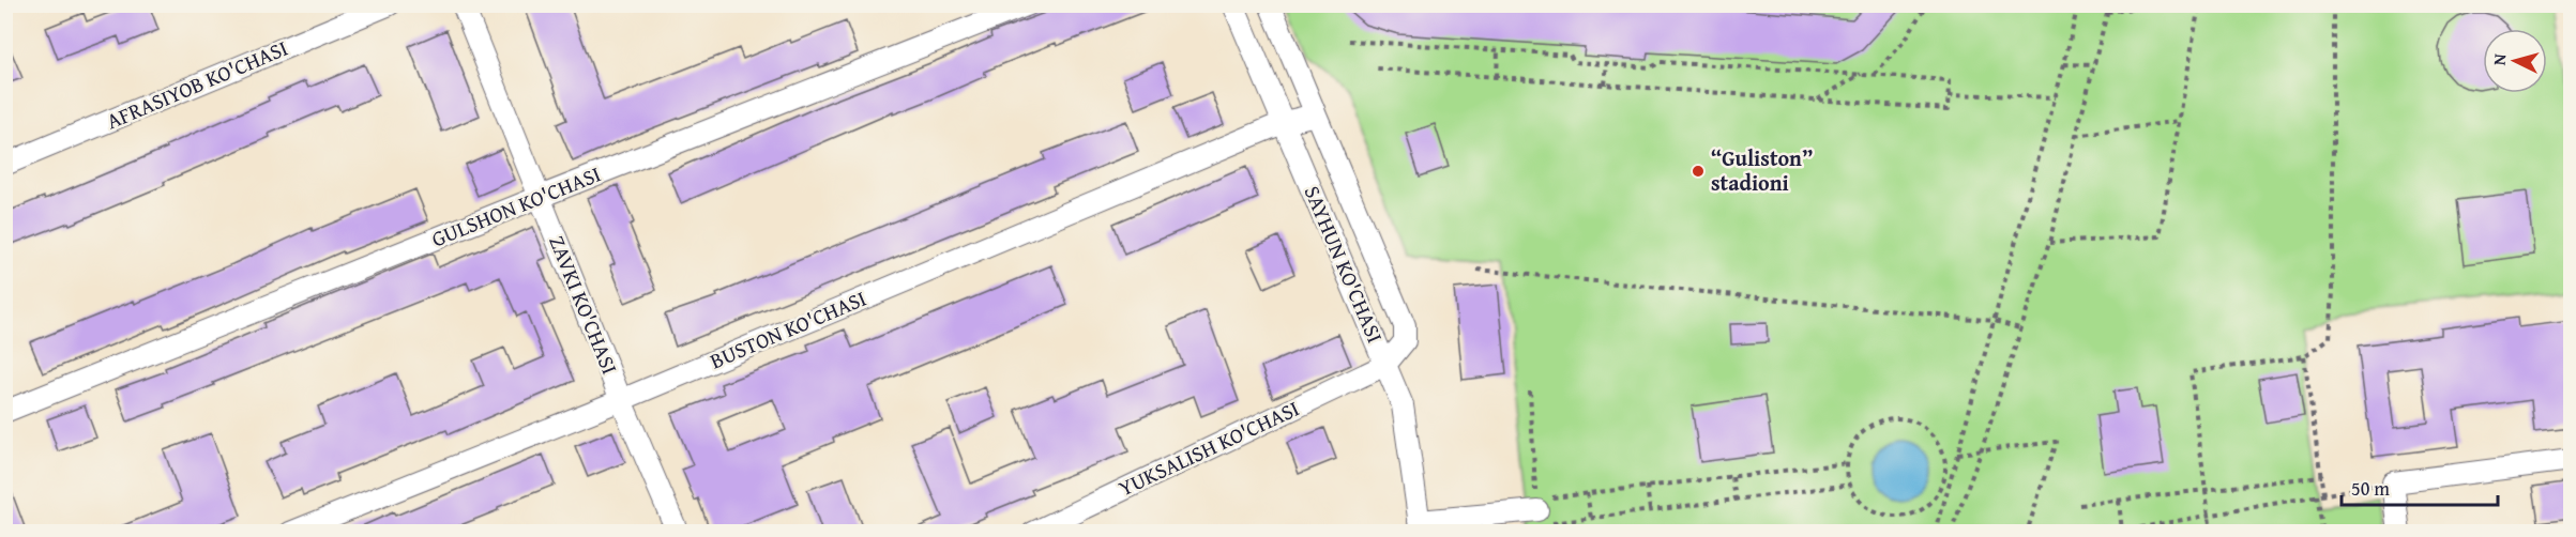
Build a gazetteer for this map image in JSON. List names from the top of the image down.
{
  "streets": {
    "street": [
      "AFRASIYOB KO'CHASI",
      "GULSHON KO'CHASI",
      "SAYHUN KO'CHASI",
      "ZAVKI KO'CHASI",
      "BUSTON KO'CHASI",
      "YUKSALISH KO'CHASI"
    ]
  },
  "crossings": [
    ["GULSHON KO'CHASI", "ZAVKI KO'CHASI"],
    ["SAYHUN KO'CHASI", "BUSTON KO'CHASI"],
    ["SAYHUN KO'CHASI", "YUKSALISH KO'CHASI"],
    ["ZAVKI KO'CHASI", "BUSTON KO'CHASI"]
  ],
  "places": ["“Guliston” stadioni"],
  "scale_bar": "50 m",
  "north": "left"
}
